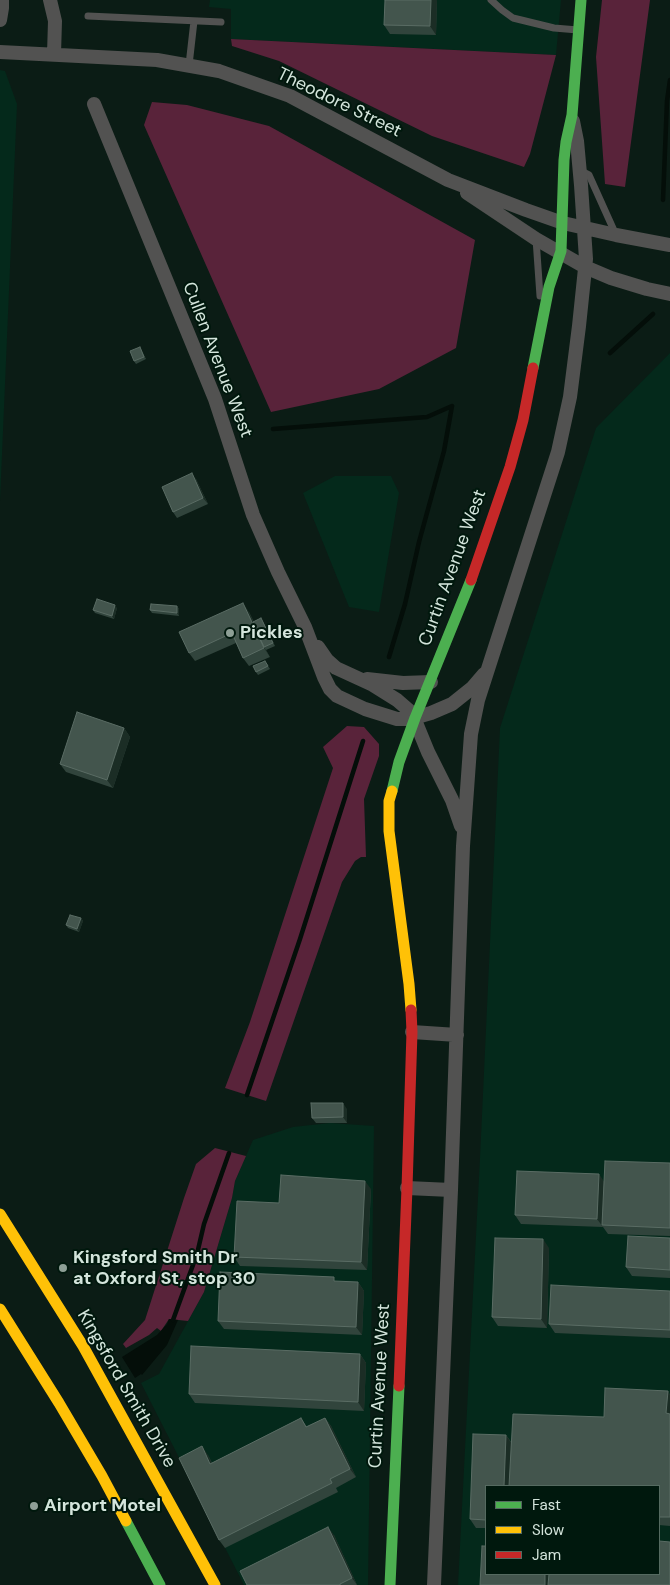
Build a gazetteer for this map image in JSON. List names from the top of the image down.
{
  "streets": {
    "main road": ["Curtin Avenue West", "Kingsford Smith Drive"],
    "street": ["Theodore Street", "Cullen Avenue West"]
  },
  "crossings": [
    ["Theodore Street", "Curtin Avenue West"],
    ["Cullen Avenue West", "Curtin Avenue West"]
  ],
  "places": ["Pickles", "Kingsford Smith Dr at Oxford St, stop 30", "Airport Motel"],
  "legend": ["Fast", "Slow", "Jam"]
}
